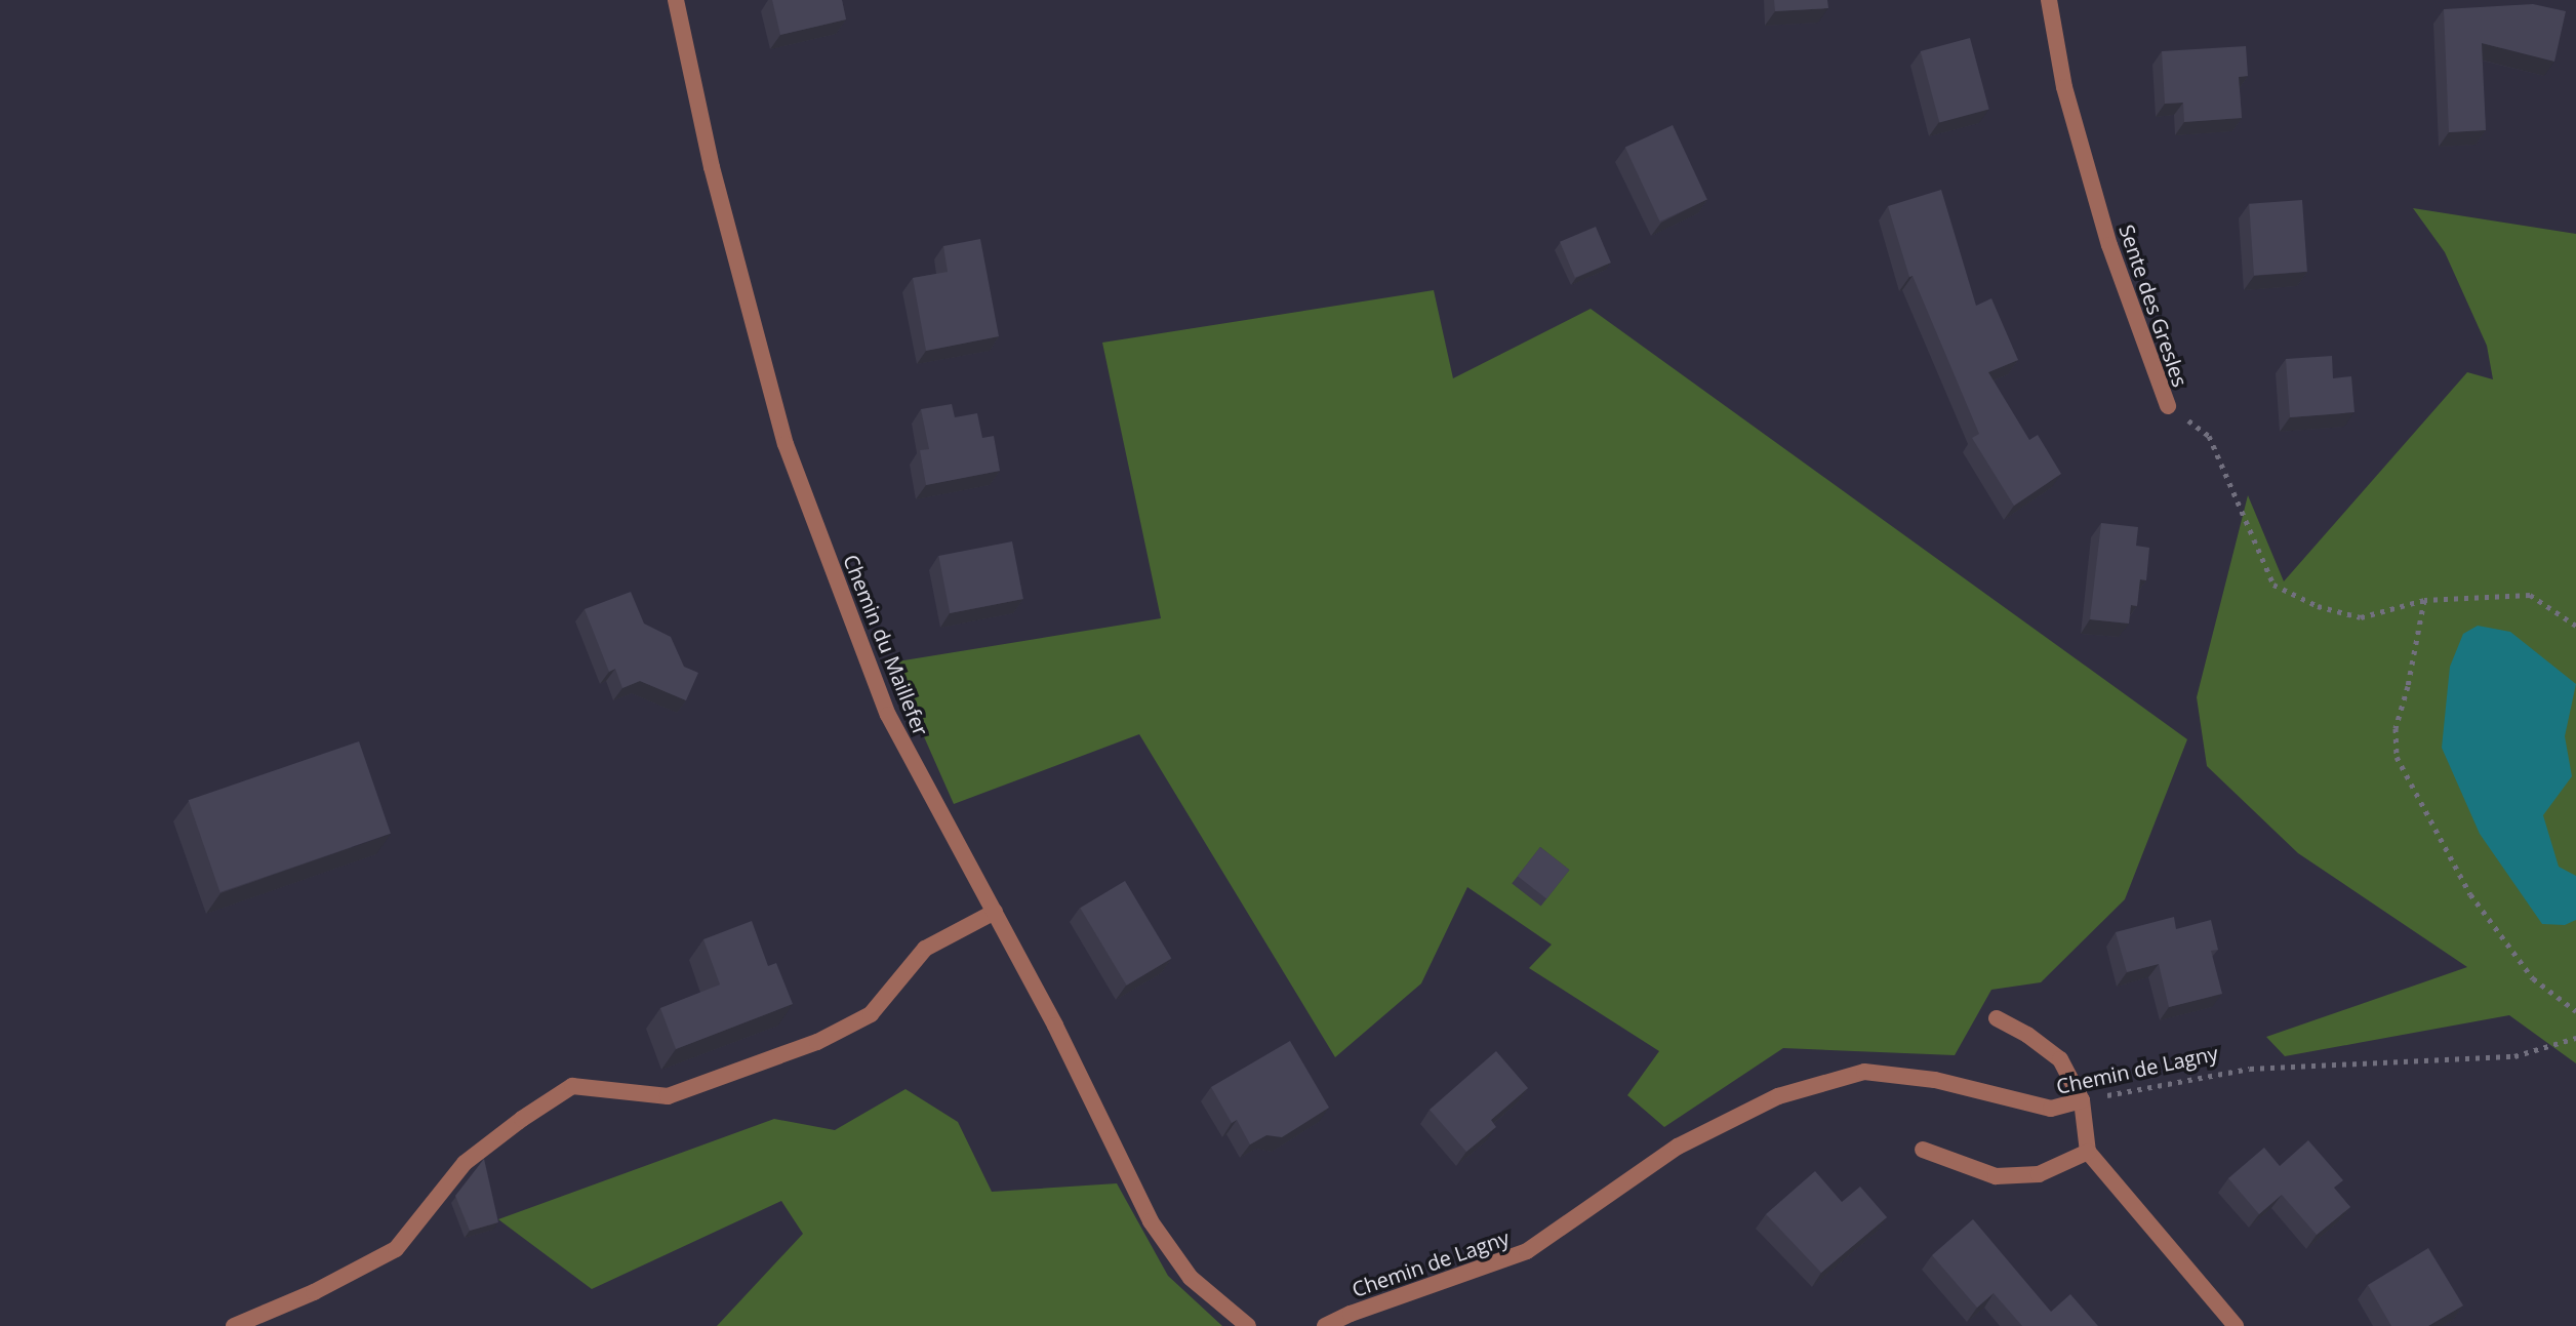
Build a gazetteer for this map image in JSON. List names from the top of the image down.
{
  "streets": {
    "street": ["Sente des Gresles", "Chemin du Maillefer", "Chemin de Lagny"]
  }
}
